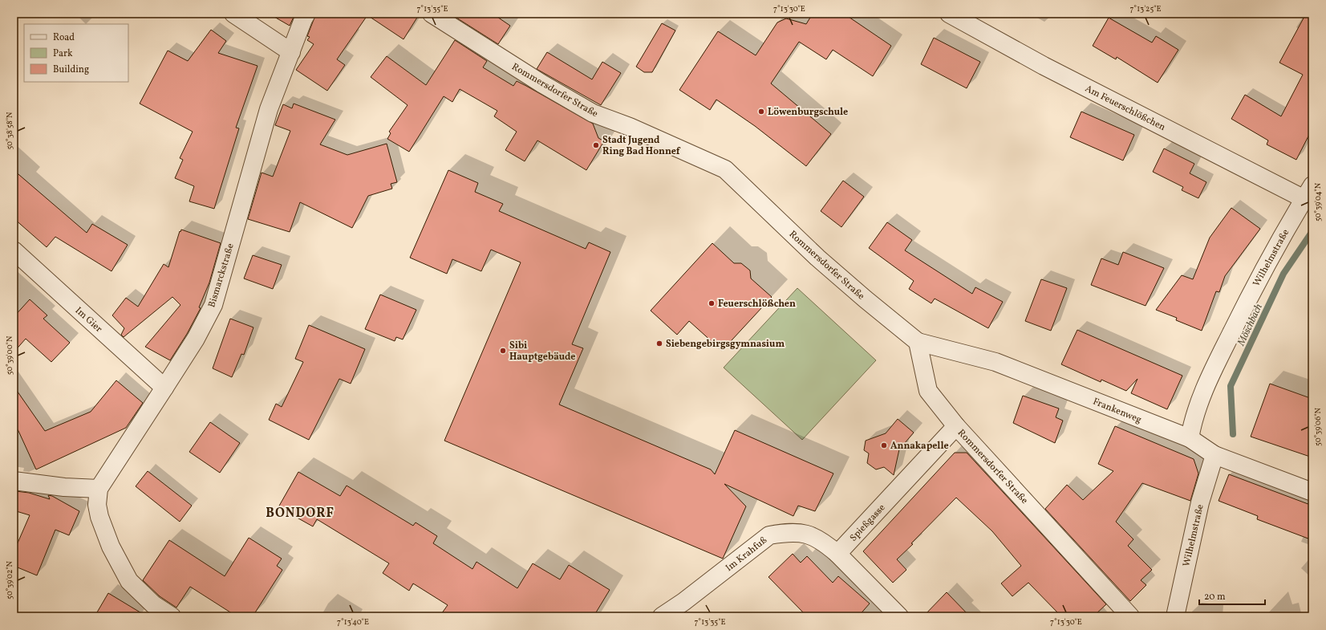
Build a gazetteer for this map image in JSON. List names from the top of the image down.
{
  "streets": {
    "street": [
      "Rommersdorfer Straße",
      "Am Feuerschlößchen",
      "Wilhelmstraße",
      "Bismarckstraße",
      "Im Gier",
      "Frankenweg",
      "Spießgasse",
      "Im Krahfuß"
    ]
  },
  "crossings": [
    ["Rommersdorfer Straße", "Frankenweg"],
    ["Rommersdorfer Straße", "Spießgasse"],
    ["Am Feuerschlößchen", "Wilhelmstraße"],
    ["Wilhelmstraße", "Frankenweg"],
    ["Bismarckstraße", "Im Gier"],
    ["Spießgasse", "Im Krahfuß"]
  ],
  "districts": ["BONDORF"],
  "water": ["Möschbach"],
  "places": [
    "Löwenburgschule",
    "Stadt Jugend Ring Bad Honnef",
    "Feuerschlößchen",
    "Siebengebirgsgymnasium",
    "Sibi Hauptgebäude",
    "Annakapelle"
  ],
  "legend": ["Road", "Park", "Building"],
  "scale_bar": "20 m",
  "coordinates": [
    "7°13'35\"E",
    "7°13'30\"E",
    "7°13'25\"E",
    "50°38'58\"N",
    "50°39'04\"N",
    "50°39'00\"N",
    "50°39'06\"N",
    "50°39'02\"N",
    "7°13'40\"E"
  ]
}
